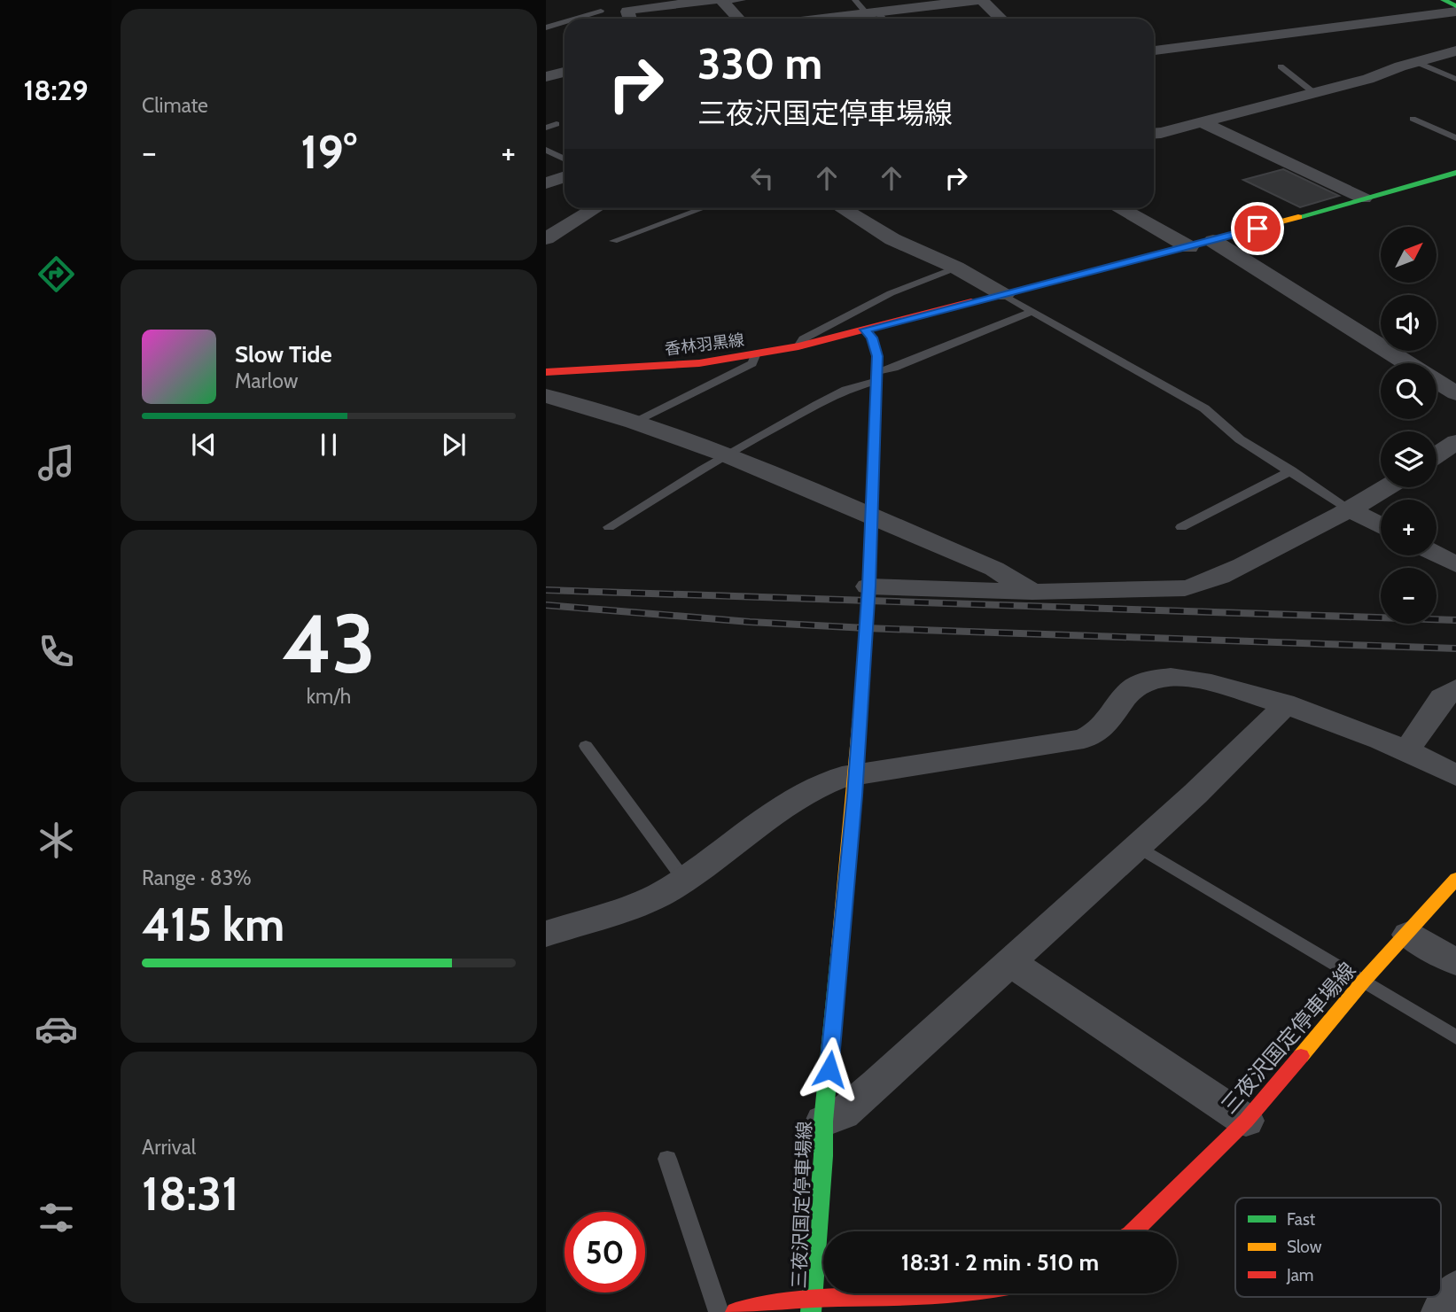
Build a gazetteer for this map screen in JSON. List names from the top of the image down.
{
  "streets": {
    "main road": ["香林羽黒線", "三夜沢国定停車場線"]
  },
  "crossings": [
    ["香林羽黒線", "三夜沢国定停車場線"]
  ],
  "legend": ["Fast", "Slow", "Jam"],
  "north": "top right",
  "page": {
    "tabs": "18:29",
    "tile": [
      "Climate",
      ["43", "km/h"],
      ["Range · 83%", "415 km"],
      ["Arrival", "18:31"]
    ],
    "turn": ["330 m", "三夜沢国定停車場線"],
    "heat": ["−", "19°", "+"],
    "map_buttons": ["+", "−"],
    "song": ["Slow Tide", "Marlow"],
    "limit": "50",
    "trip": "18:31 · 2 min · 510 m"
  }
}
